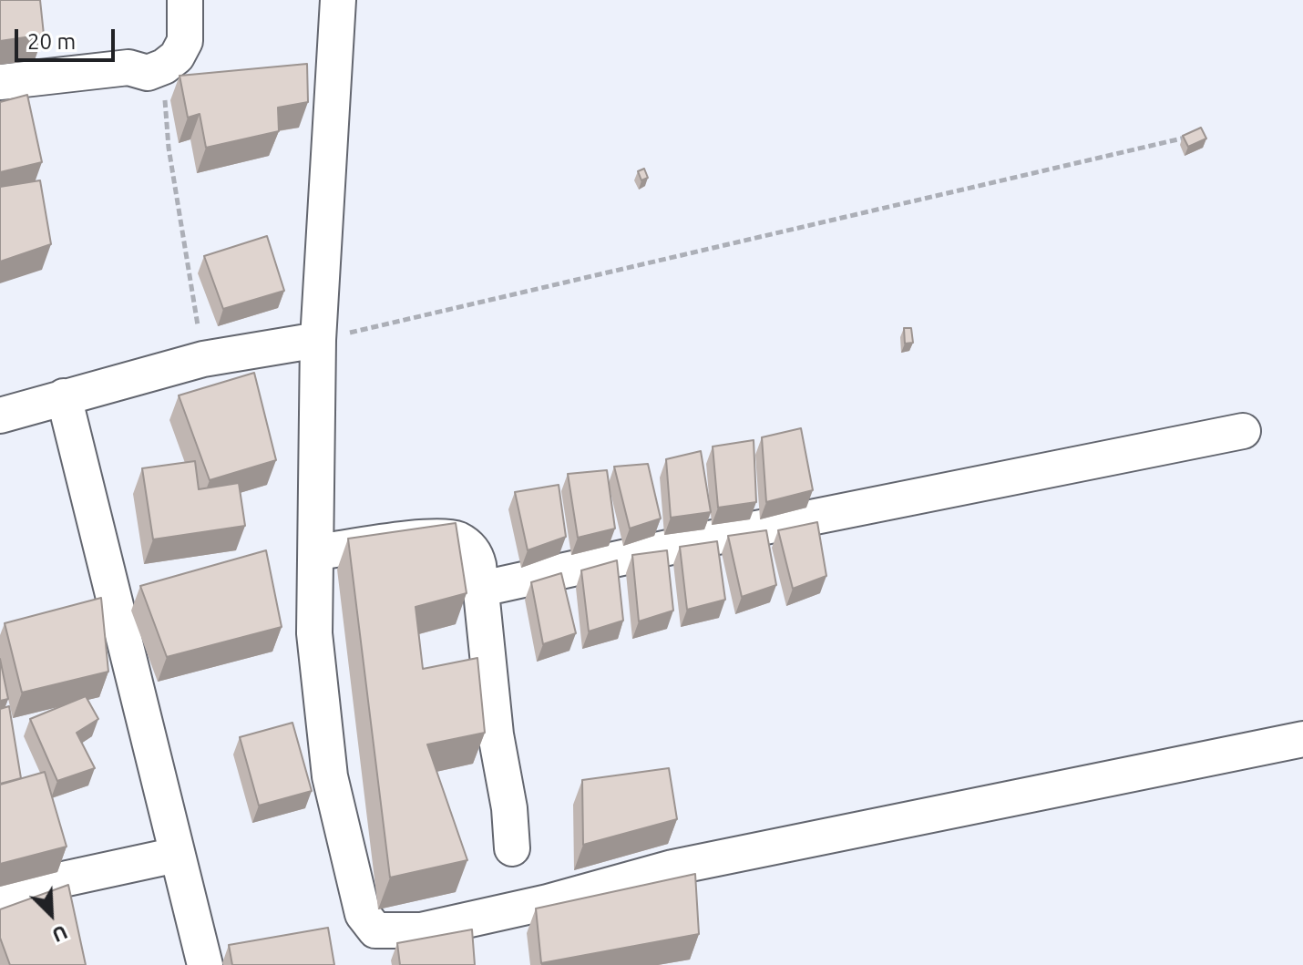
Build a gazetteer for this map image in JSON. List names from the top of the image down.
{
  "scale_bar": "20 m",
  "north": "bottom right"
}
